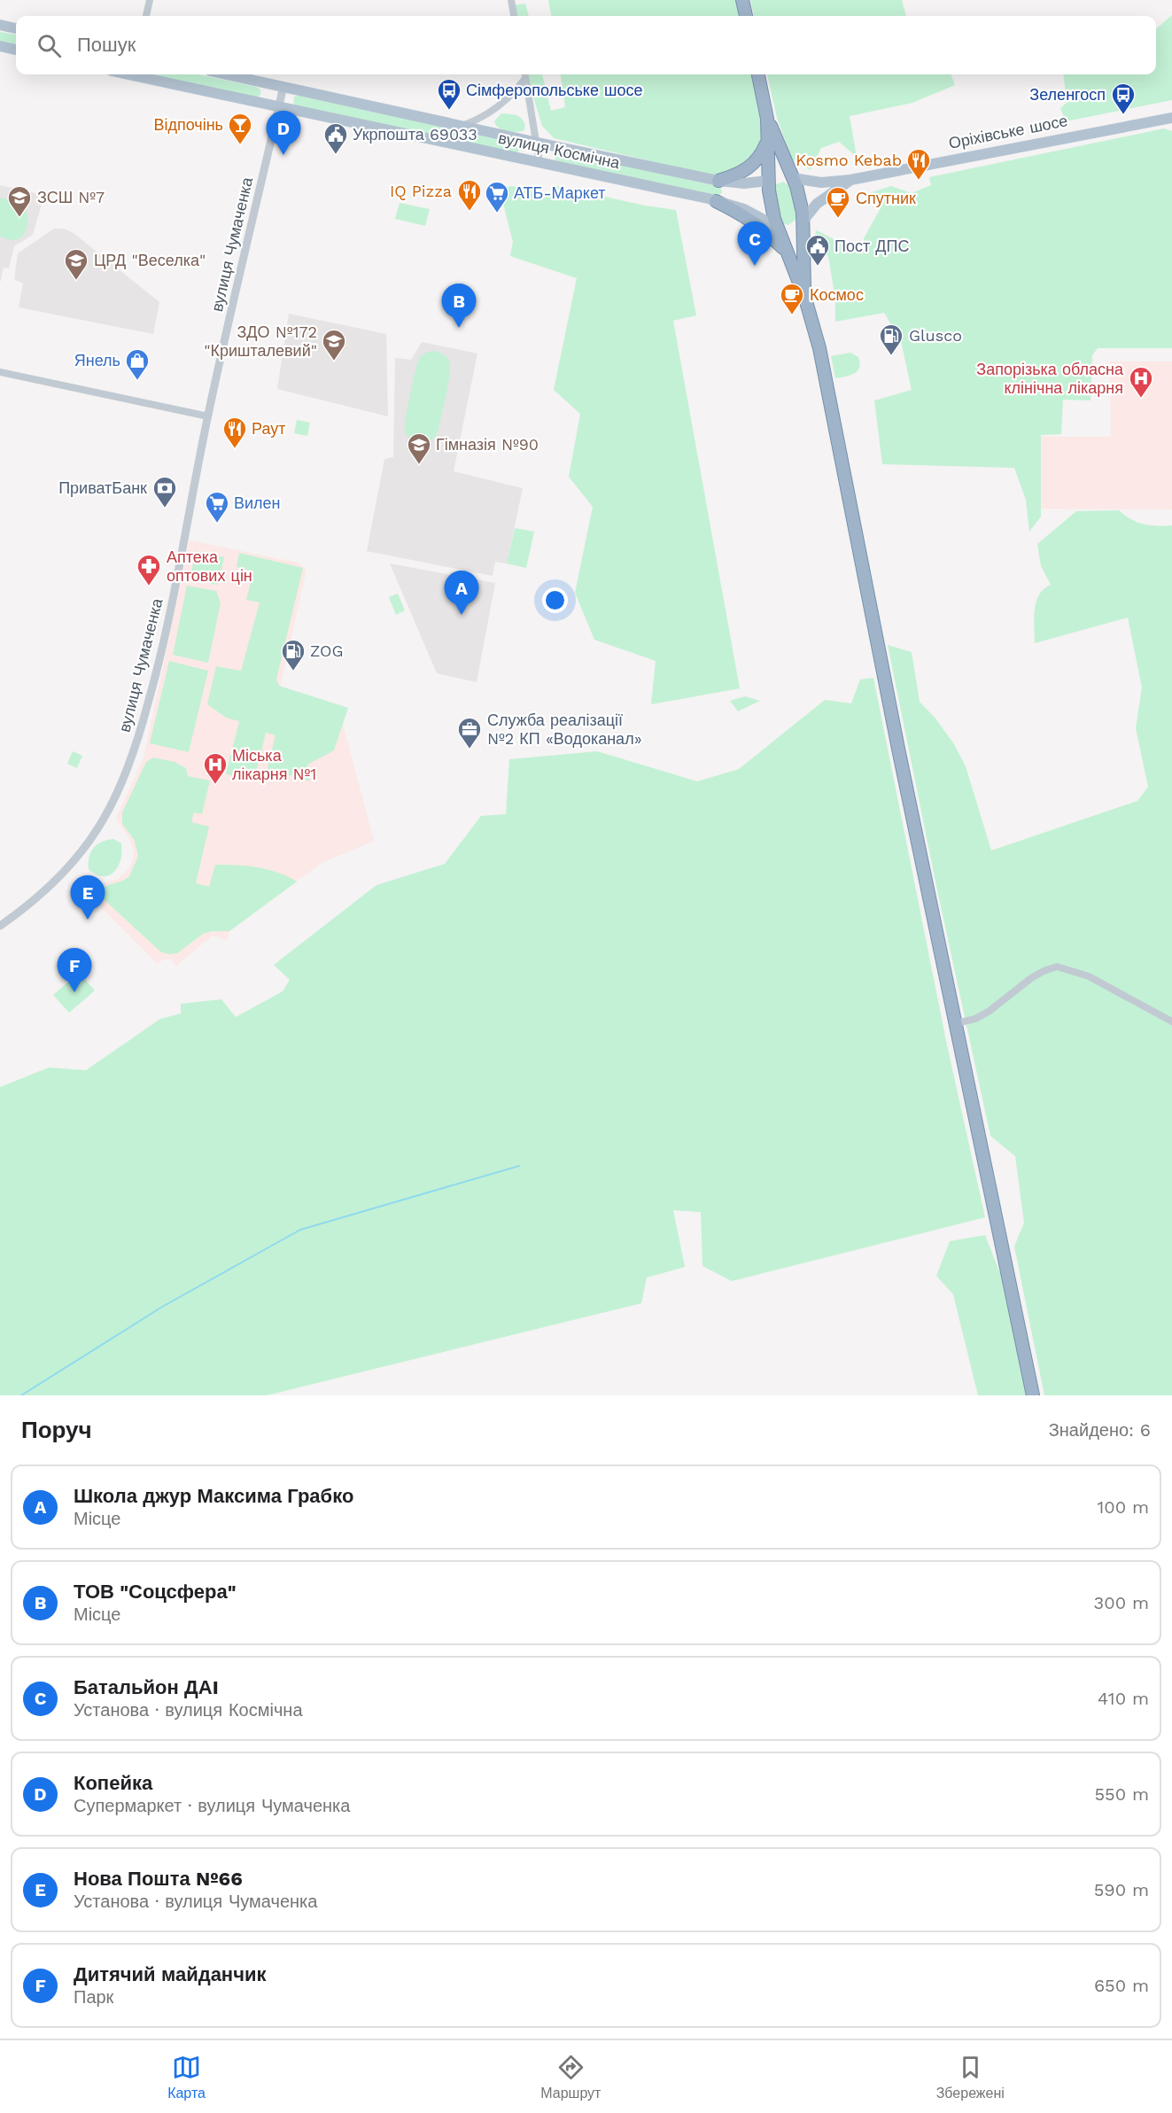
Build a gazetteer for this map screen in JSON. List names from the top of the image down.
{
  "streets": {
    "main road": ["Оріхівське шосе", "вулиця Космічна"],
    "street": ["вулиця Чумаченка"]
  },
  "crossings": [
    ["вулиця Космічна", "вулиця Чумаченка"]
  ],
  "places": {
    "bus stop": ["Сімферопольське шосе", "Зеленгосп"],
    "bar": ["Відпочінь"],
    "public building": ["Укрпошта 69033", "Пост ДПС"],
    "restaurant": ["Kosmo Kebab", "IQ Pizza", "Раут"],
    "supermarket": ["АТБ-Маркет", "Вилен"],
    "school or university": [
      "ЗСШ №7",
      "ЦРД \"Веселка\"",
      "ЗДО №172 \"Кришталевий\"",
      "Гімназія №90"
    ],
    "cafe": ["Спутник", "Космос"],
    "fuel station": ["Glusco", "ZOG"],
    "shop": ["Янель"],
    "hospital": ["Запорізька обласна клінічна лікарня", "Міська лікарня №1"],
    "bank": ["ПриватБанк"],
    "pharmacy": ["Аптека оптових цін"],
    "office": ["Служба реалізації №2 КП «Водоканал»"]
  },
  "page": {
    "search": "Пошук",
    "pins": [
      "D",
      "C",
      "B",
      "A",
      "E",
      "F"
    ],
    "heading": ["Поруч", "Знайдено: 6"],
    "list": [
      {
        "mark": "A",
        "name": "Школа джур Максима Грабко",
        "note": "Місце",
        "value": "100 m"
      },
      {
        "mark": "B",
        "name": "ТОВ \"Соцсфера\"",
        "note": "Місце",
        "value": "300 m"
      },
      {
        "mark": "C",
        "name": "Батальйон ДАI",
        "note": "Установа · вулиця Космічна",
        "value": "410 m"
      },
      {
        "mark": "D",
        "name": "Копейка",
        "note": "Супермаркет · вулиця Чумаченка",
        "value": "550 m"
      },
      {
        "mark": "E",
        "name": "Нова Пошта №66",
        "note": "Установа · вулиця Чумаченка",
        "value": "590 m"
      },
      {
        "mark": "F",
        "name": "Дитячий майданчик",
        "note": "Парк",
        "value": "650 m"
      }
    ],
    "nav": ["Карта", "Маршрут", "Збережені"]
  }
}
